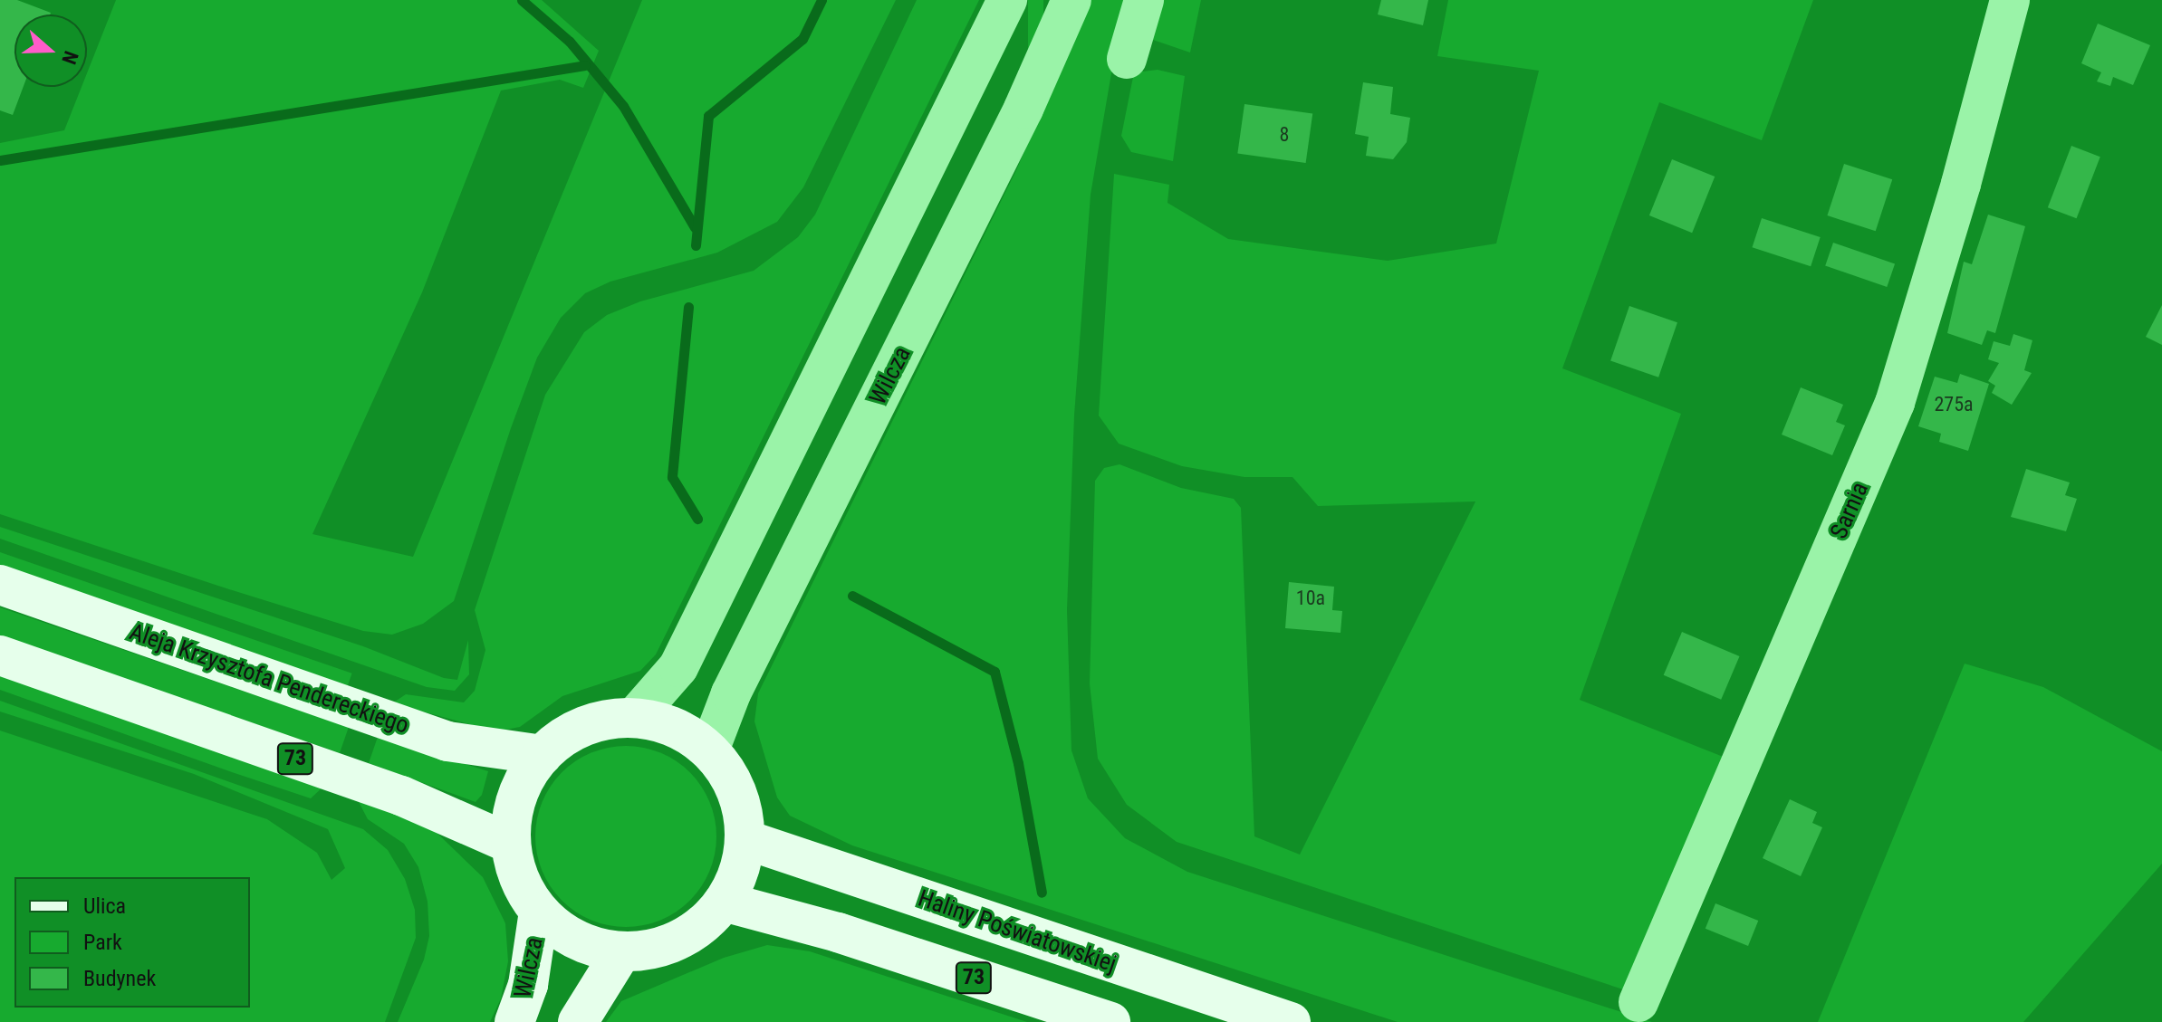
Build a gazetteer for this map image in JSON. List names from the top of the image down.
{
  "streets": {
    "main road": [
      "Wilcza",
      "Aleja Krzysztofa Pendereckiego",
      "73",
      "Haliny Poświatowskiej"
    ],
    "street": ["Sarnia"]
  },
  "crossings": [
    ["Wilcza", "Aleja Krzysztofa Pendereckiego"],
    ["Wilcza", "73"],
    ["Wilcza", "Haliny Poświatowskiej"],
    ["Aleja Krzysztofa Pendereckiego", "73"],
    ["Aleja Krzysztofa Pendereckiego", "Haliny Poświatowskiej"],
    ["73", "Haliny Poświatowskiej"]
  ],
  "house_numbers": ["8", "275a", "10a"],
  "legend": ["Ulica", "Park", "Budynek"],
  "north": "right"
}
